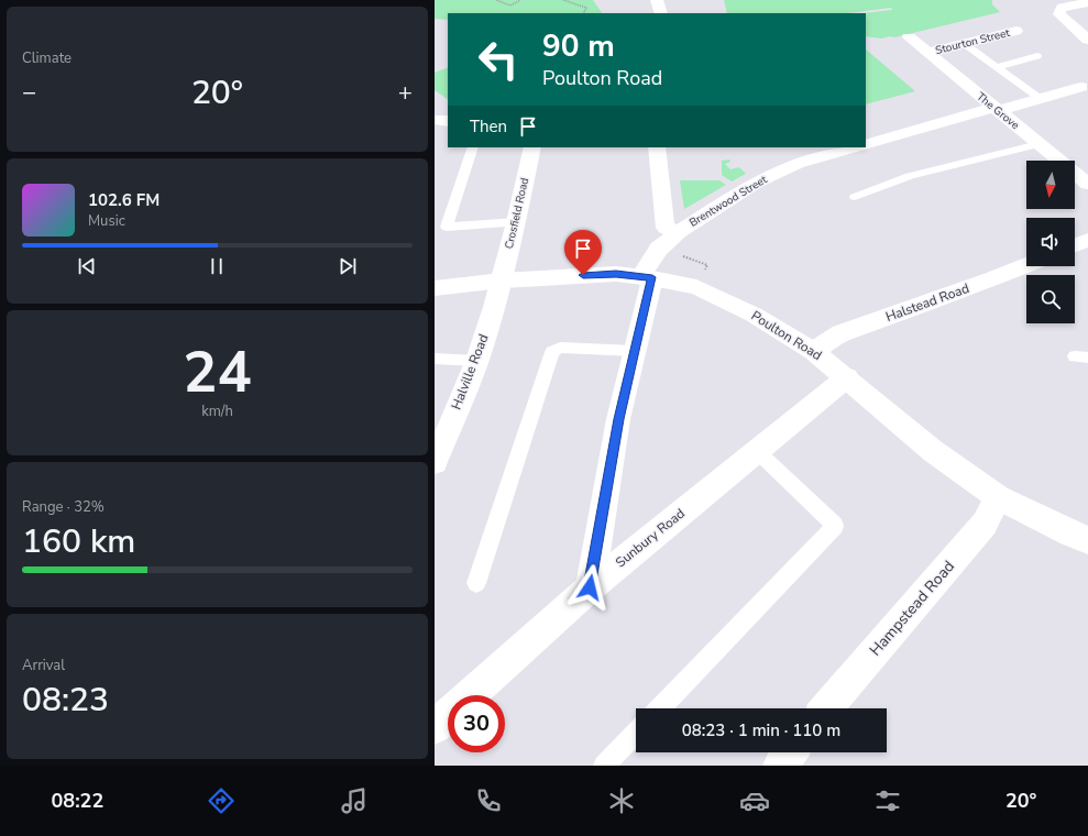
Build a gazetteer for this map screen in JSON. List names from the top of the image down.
{
  "streets": {
    "street": [
      "Stourton Street",
      "The Grove",
      "Brentwood Street",
      "Crosfield Road",
      "Halstead Road",
      "Poulton Road",
      "Halville Road",
      "Sunbury Road",
      "Hampstead Road"
    ]
  },
  "crossings": [
    ["Stourton Street", "The Grove"],
    ["Brentwood Street", "Poulton Road"],
    ["Brentwood Street", "Sunbury Road"],
    ["Crosfield Road", "Poulton Road"],
    ["Crosfield Road", "Halville Road"],
    ["Halstead Road", "Poulton Road"],
    ["Poulton Road", "Halville Road"],
    ["Poulton Road", "Sunbury Road"],
    ["Poulton Road", "Hampstead Road"]
  ],
  "north": "bottom",
  "page": {
    "tile": [
      "Climate",
      ["24", "km/h"],
      ["Range · 32%", "160 km"],
      ["Arrival", "08:23"]
    ],
    "turn": ["90 m", "Poulton Road"],
    "heat": ["−", "20°", "+"],
    "then": "Then",
    "song": ["102.6 FM", "Music"],
    "limit": "30",
    "trip": "08:23 · 1 min · 110 m",
    "tabs": ["08:22", "20°"]
  }
}
